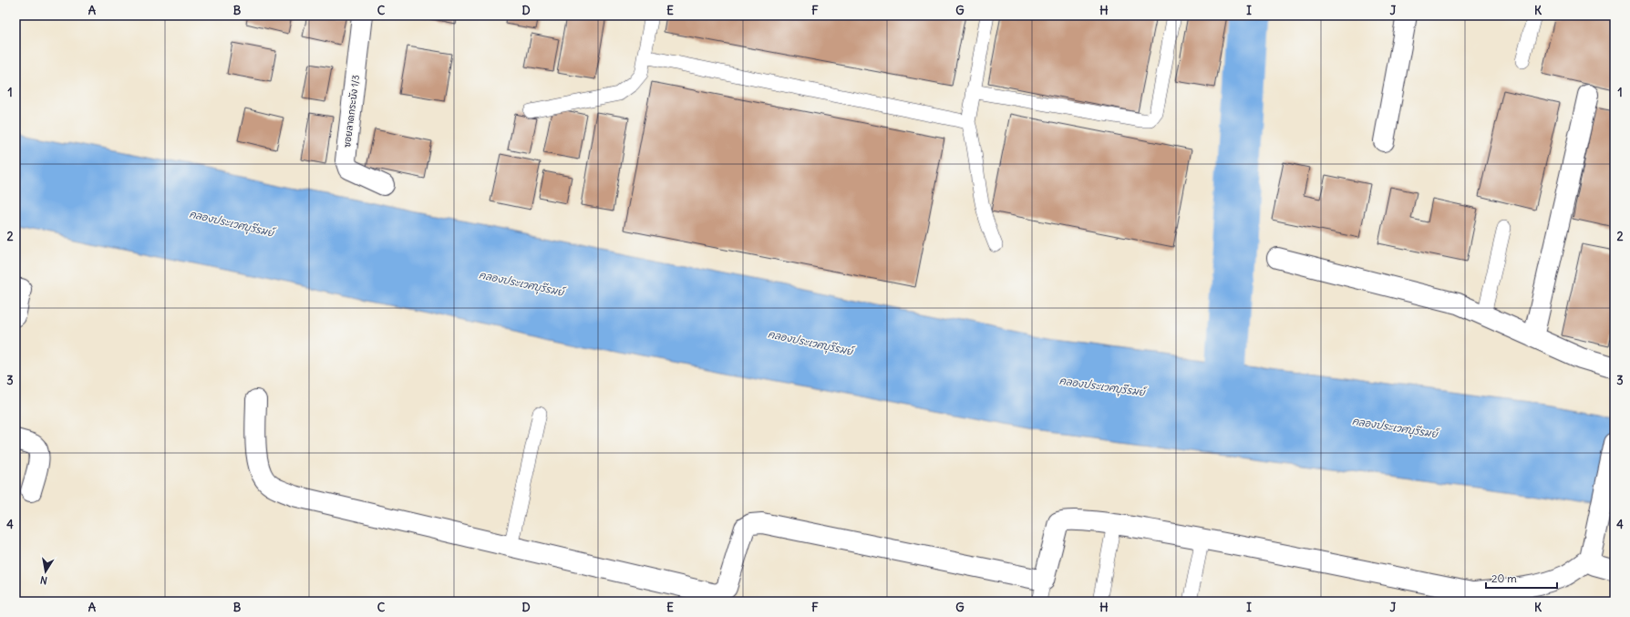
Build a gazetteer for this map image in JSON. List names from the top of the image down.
{
  "streets": {
    "street": ["ซอยลาดกระบัง 1/3"]
  },
  "water": ["คลองประเวศบุรีรมย์"],
  "scale_bar": "20 m",
  "north": "bottom",
  "grid": {
    "columns": [
      "A",
      "B",
      "C",
      "D",
      "E",
      "F",
      "G",
      "H",
      "I",
      "J",
      "K"
    ],
    "rows": [
      "1",
      "2",
      "3",
      "4"
    ]
  }
}
